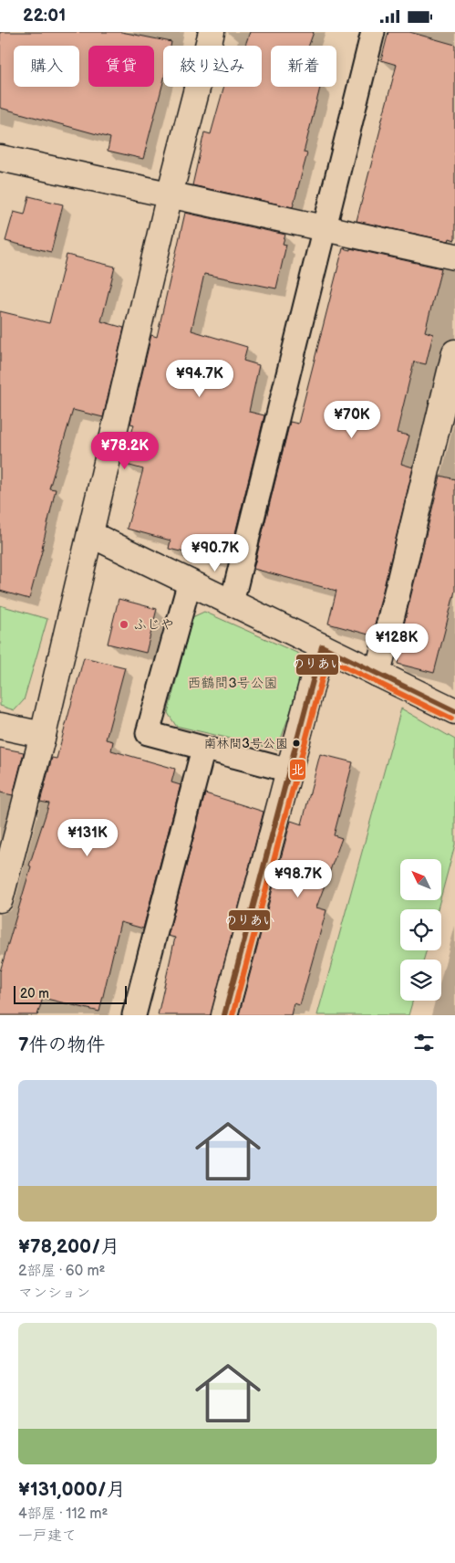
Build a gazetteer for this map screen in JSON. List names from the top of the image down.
{
  "parks": ["西鶴間3号公園"],
  "places": ["ふじや", "南林間3号公園"],
  "lines": ["transit line のりあい", "transit line 北"],
  "scale_bar": "20 m",
  "north": "top left",
  "page": {
    "status": "22:01",
    "chip": [
      "購入",
      "賃貸",
      "絞り込み",
      "新着"
    ],
    "price": [
      "¥94.7K",
      "¥70K",
      "¥78.2K",
      "¥90.7K",
      "¥128K",
      "¥131K",
      "¥98.7K"
    ],
    "scale": "20 m",
    "heading": "7件の物件",
    "list": [
      {
        "name": "¥78,200/月",
        "note": "2部屋 · 60 m² · マンション"
      },
      {
        "name": "¥131,000/月",
        "note": "4部屋 · 112 m² · 一戸建て"
      }
    ]
  }
}
